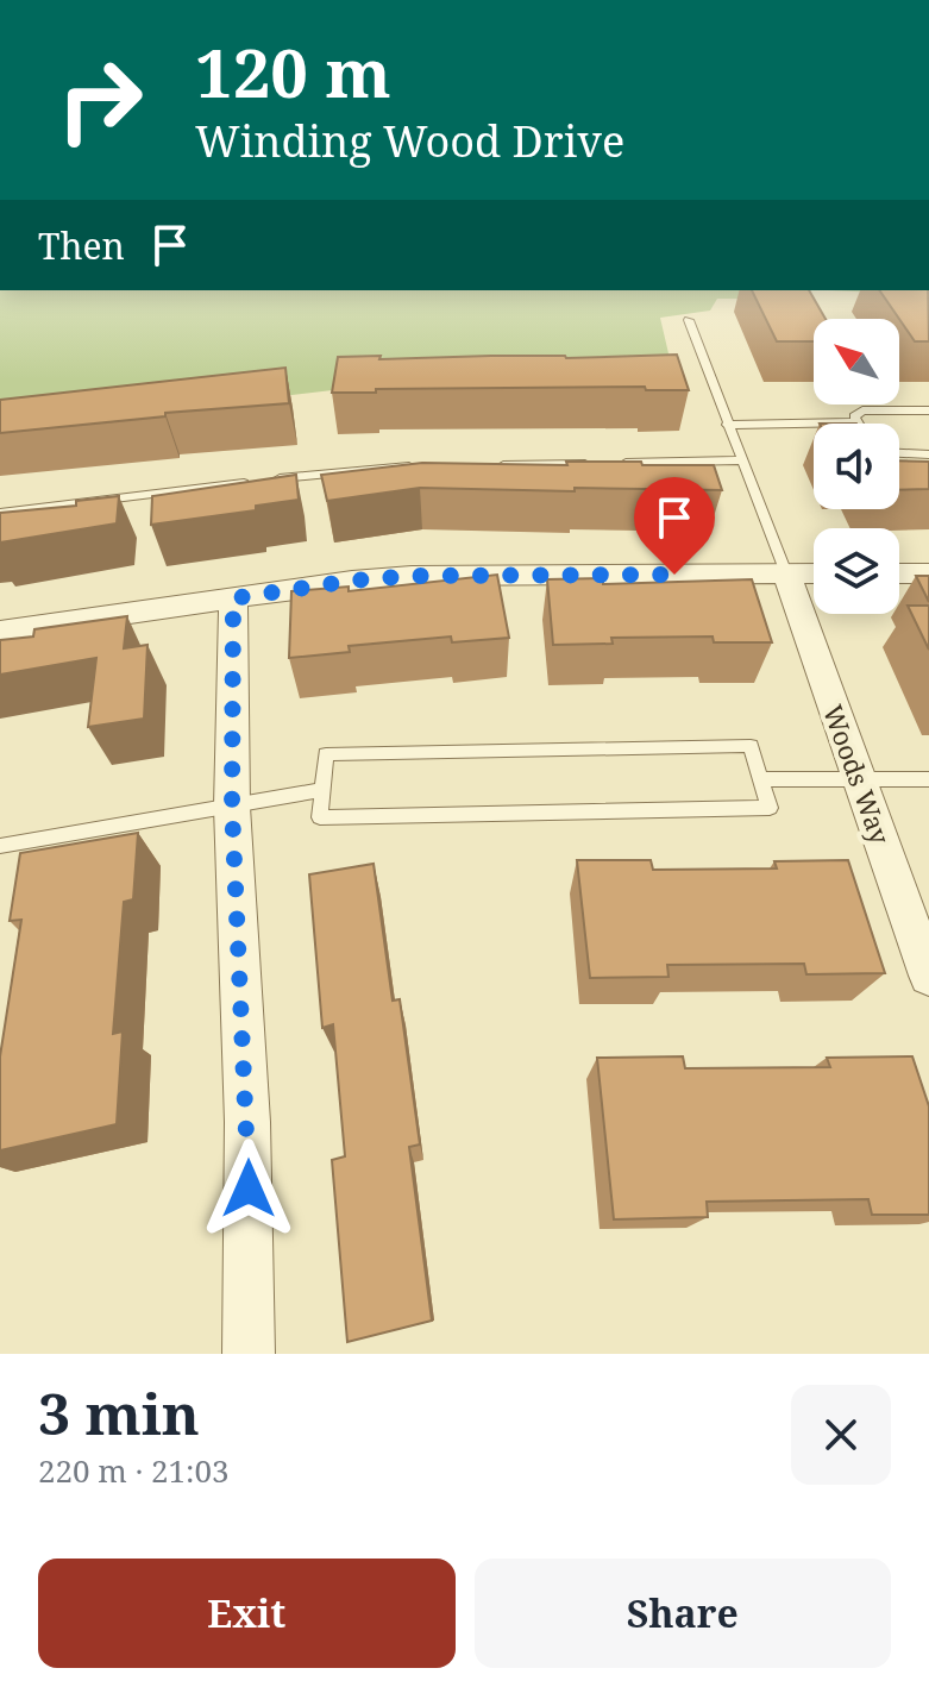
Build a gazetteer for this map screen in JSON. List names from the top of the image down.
{
  "streets": {
    "street": ["Woods Way"]
  },
  "north": "top left",
  "page": {
    "turn": ["120 m", "Winding Wood Drive"],
    "then": "Then",
    "heading": ["3 min", "220 m · 21:03"],
    "buttons": ["Exit", "Share"]
  }
}
